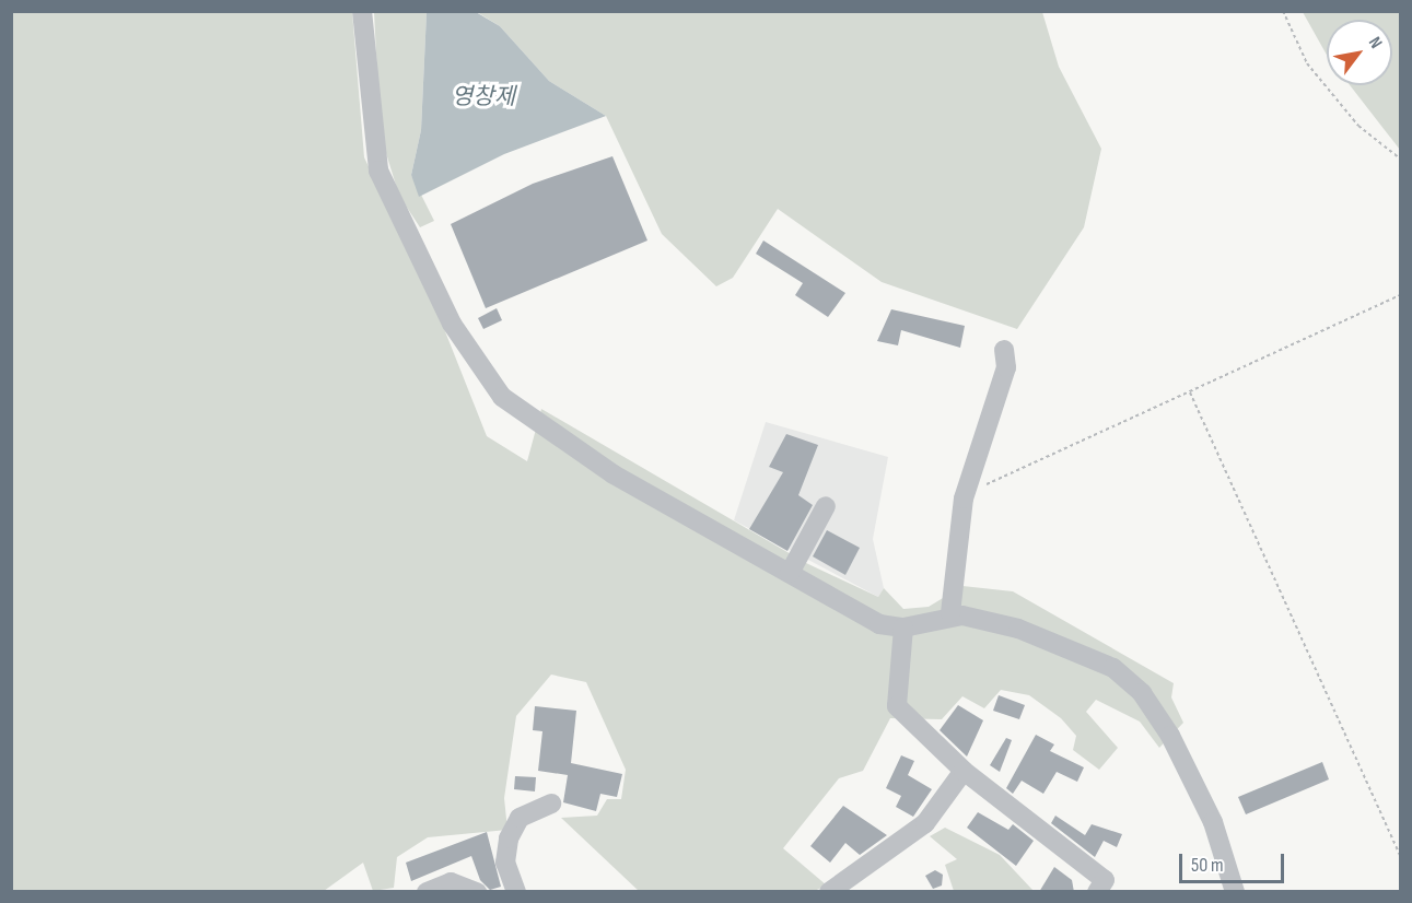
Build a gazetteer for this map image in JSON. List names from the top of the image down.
{
  "water": ["영창제"],
  "scale_bar": "50 m",
  "north": "top right"
}
